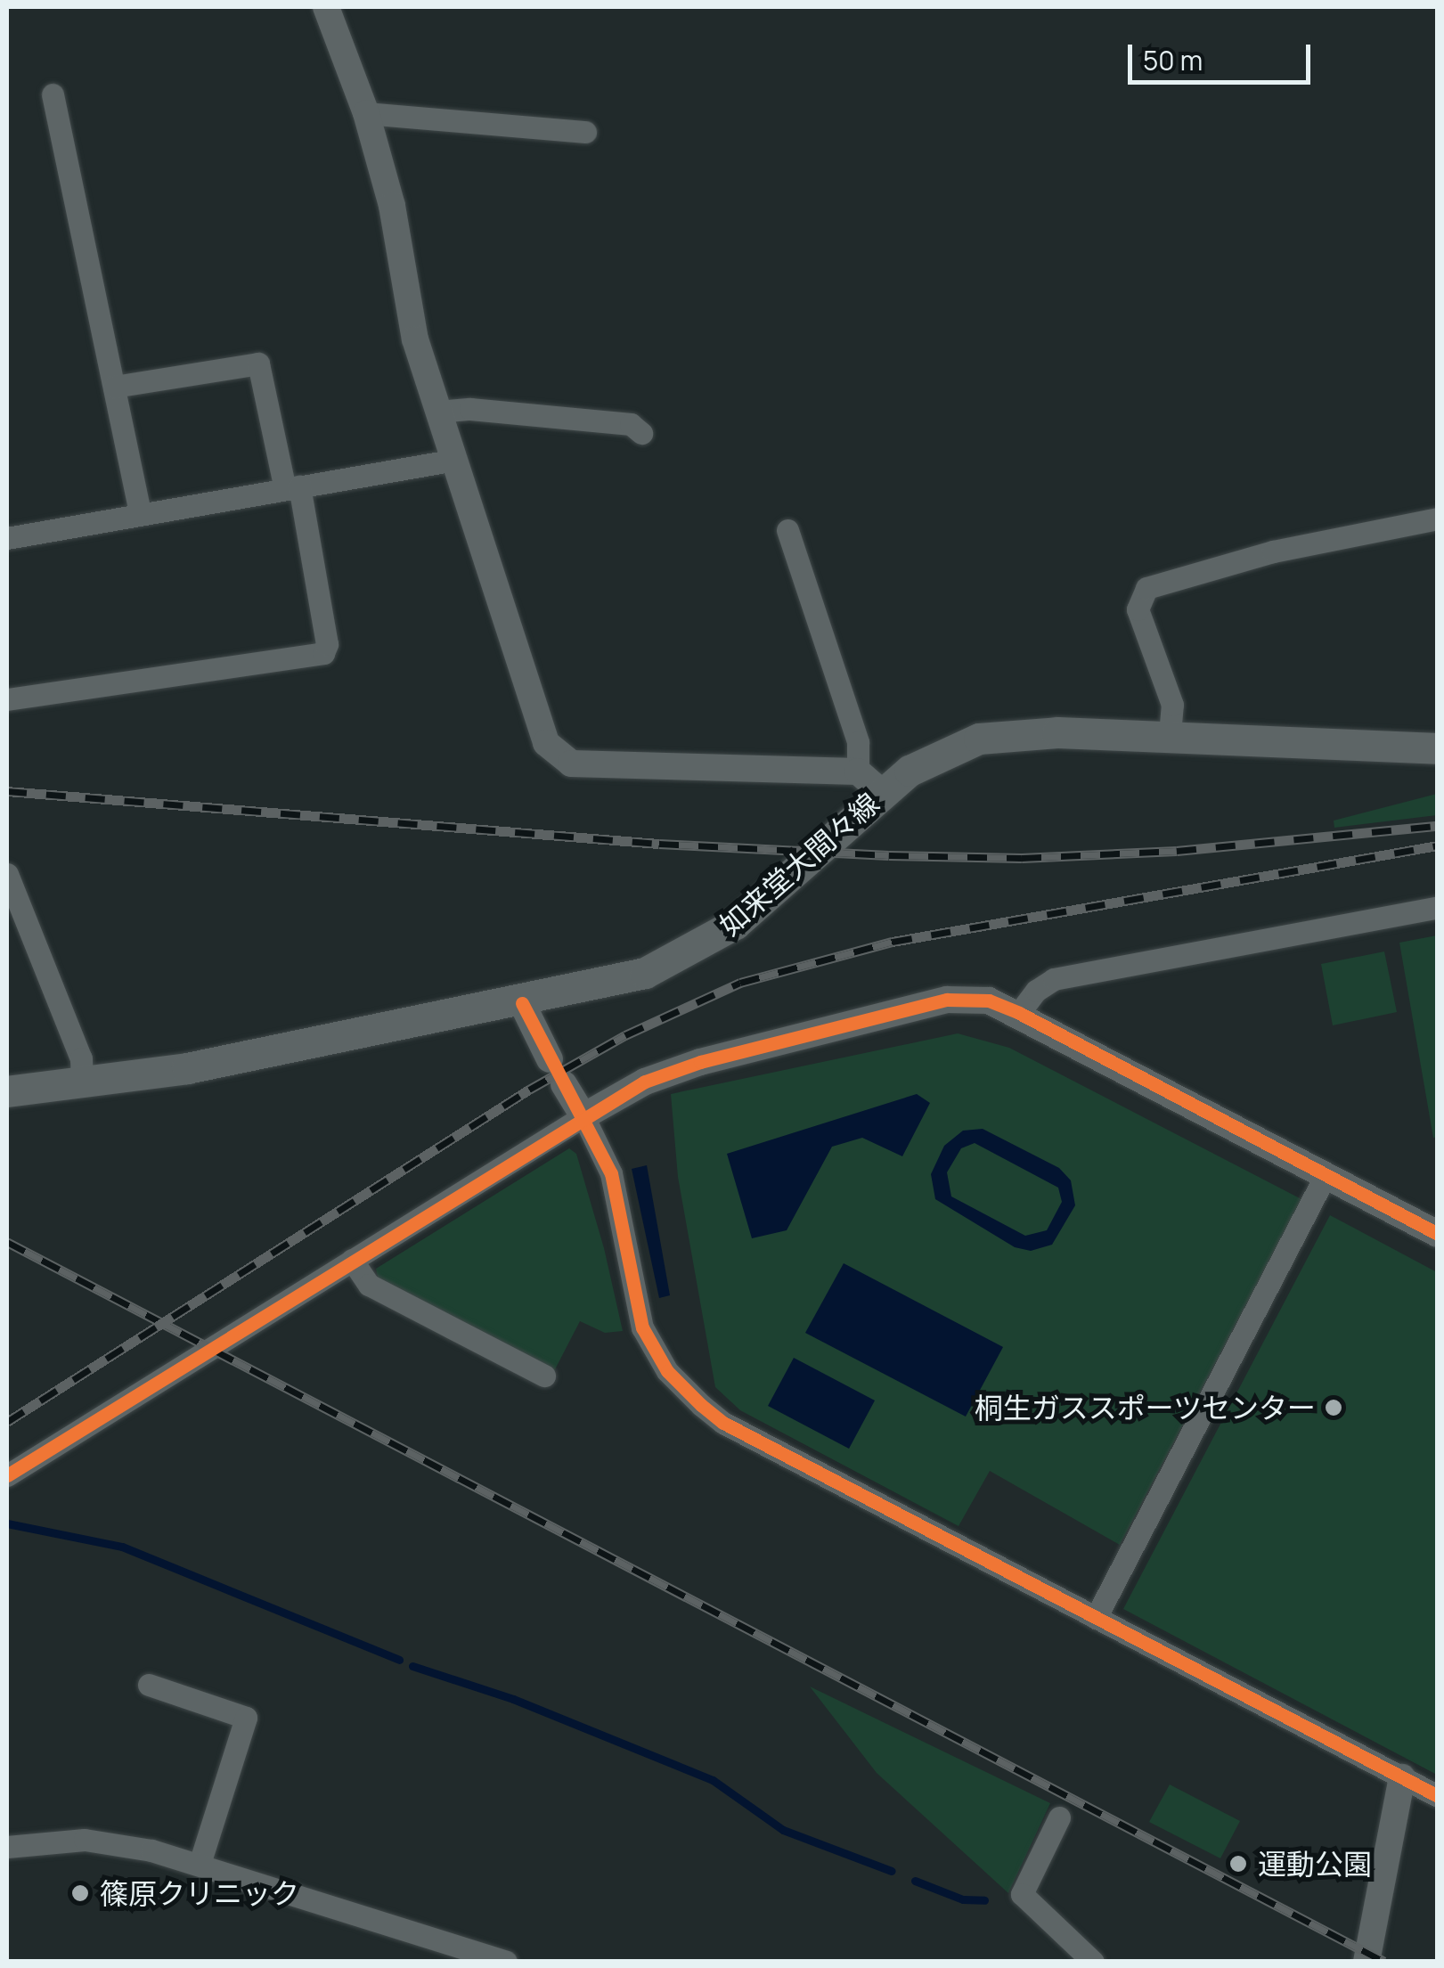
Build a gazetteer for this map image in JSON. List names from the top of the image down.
{
  "streets": {
    "main road": ["如来堂大間々線"]
  },
  "places": ["桐生ガススポーツセンター", "運動公園", "篠原クリニック"],
  "scale_bar": "50 m"
}
